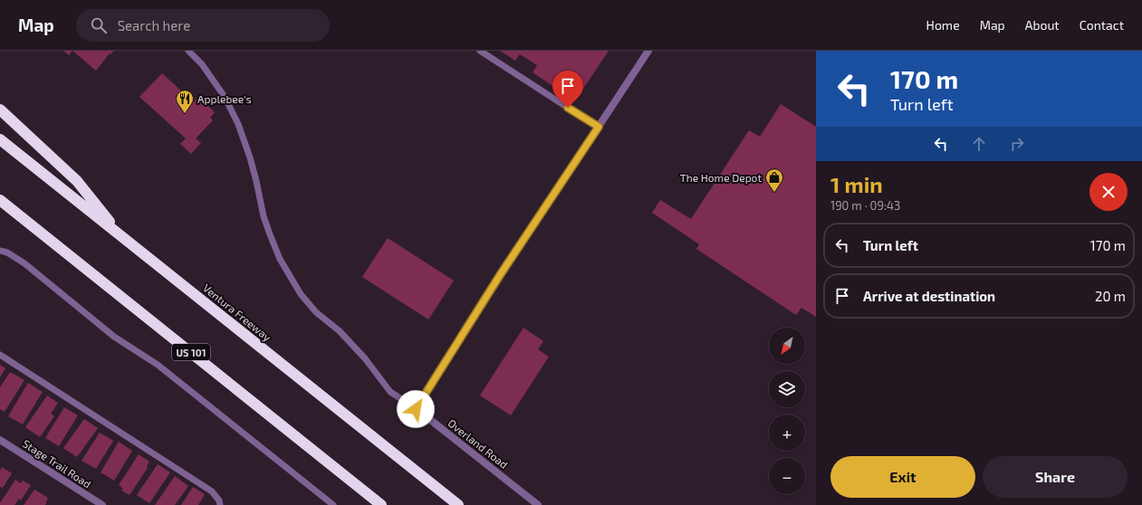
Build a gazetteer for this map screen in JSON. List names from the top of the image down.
{
  "streets": {
    "highway": ["Ventura Freeway", "US 101"],
    "street": ["Overland Road", "Stage Trail Road"]
  },
  "places": {
    "restaurant": ["Applebee's"],
    "shop": ["The Home Depot"]
  },
  "north": "bottom left",
  "page": {
    "header": "Map",
    "search": "Search here",
    "nav": [
      "Home",
      "Map",
      "About",
      "Contact"
    ],
    "turn": ["170 m", "Turn left"],
    "heading": ["1 min", "190 m · 09:43"],
    "list": [
      {
        "name": "Turn left",
        "value": "170 m"
      },
      {
        "name": "Arrive at destination",
        "value": "20 m"
      }
    ],
    "map_buttons": ["+", "−"],
    "buttons": ["Exit", "Share"]
  }
}
